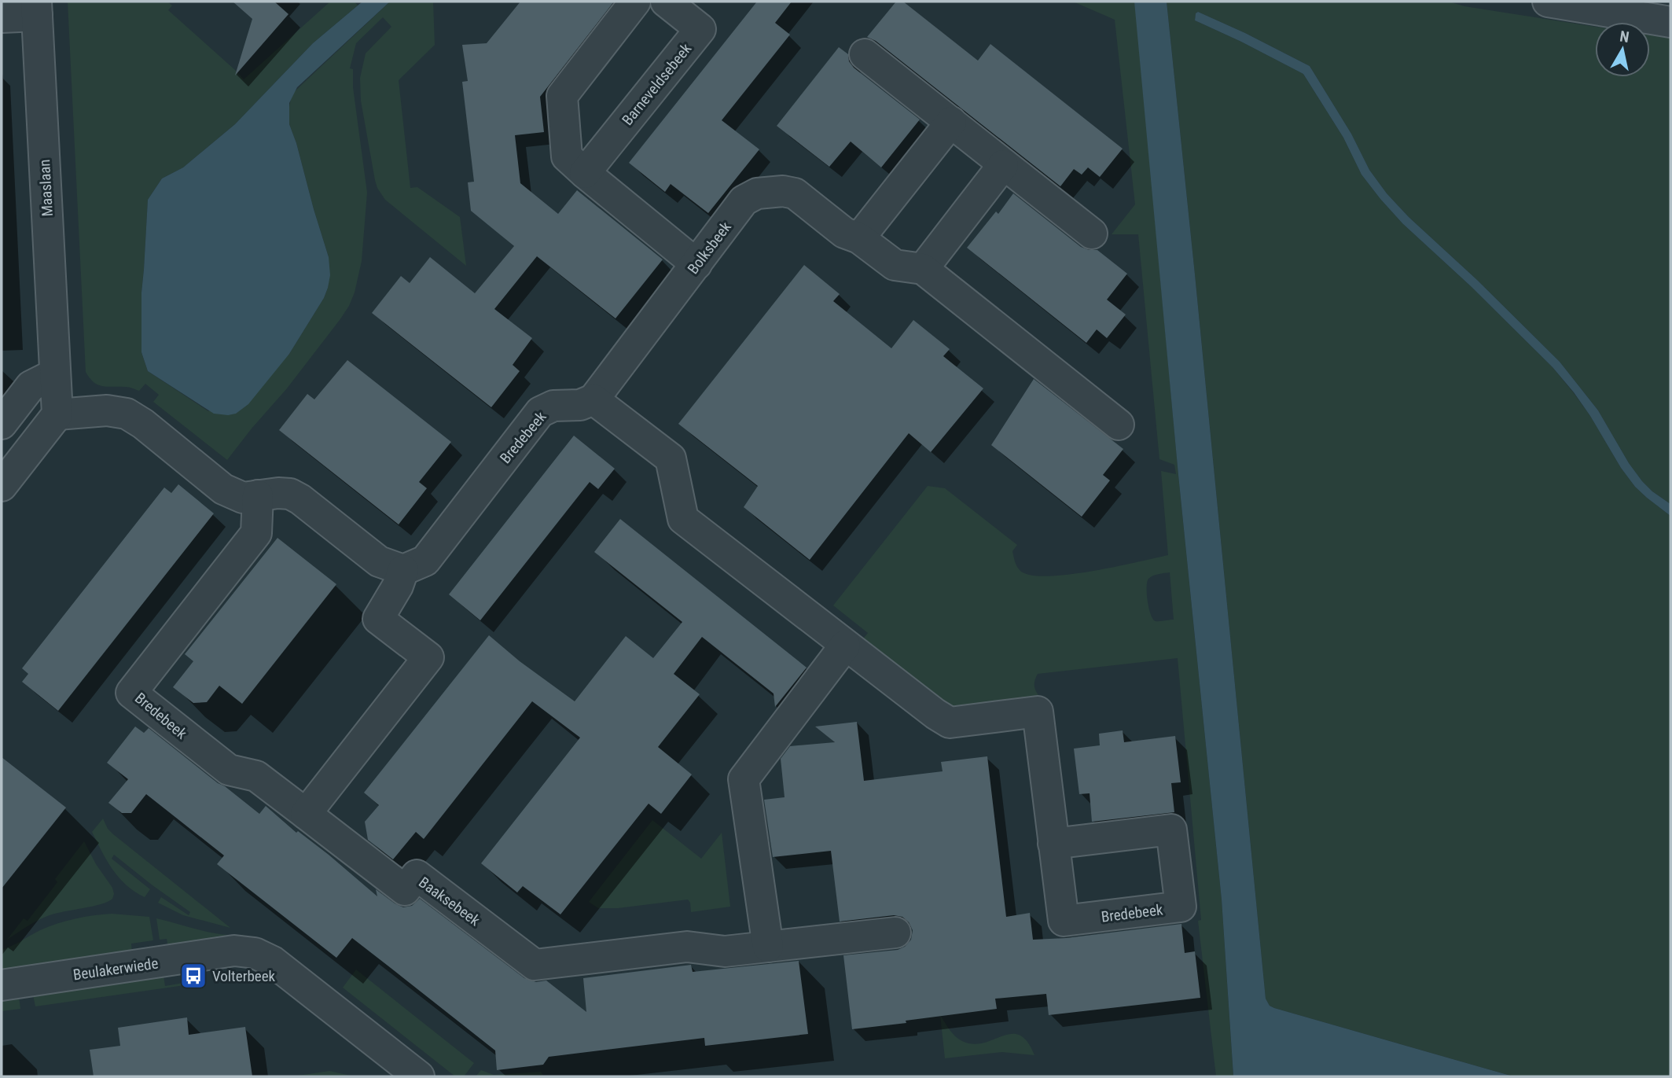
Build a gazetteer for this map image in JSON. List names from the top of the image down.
{
  "streets": {
    "street": [
      "Barneveldsebeek",
      "Maaslaan",
      "Bolksbeek",
      "Bredebeek",
      "Baaksebeek",
      "Beulakerwiede"
    ]
  },
  "crossings": [
    ["Bolksbeek", "Bredebeek"],
    ["Bredebeek", "Baaksebeek"]
  ],
  "places": {
    "bus stop": ["Volterbeek"]
  },
  "north": "top"
}
